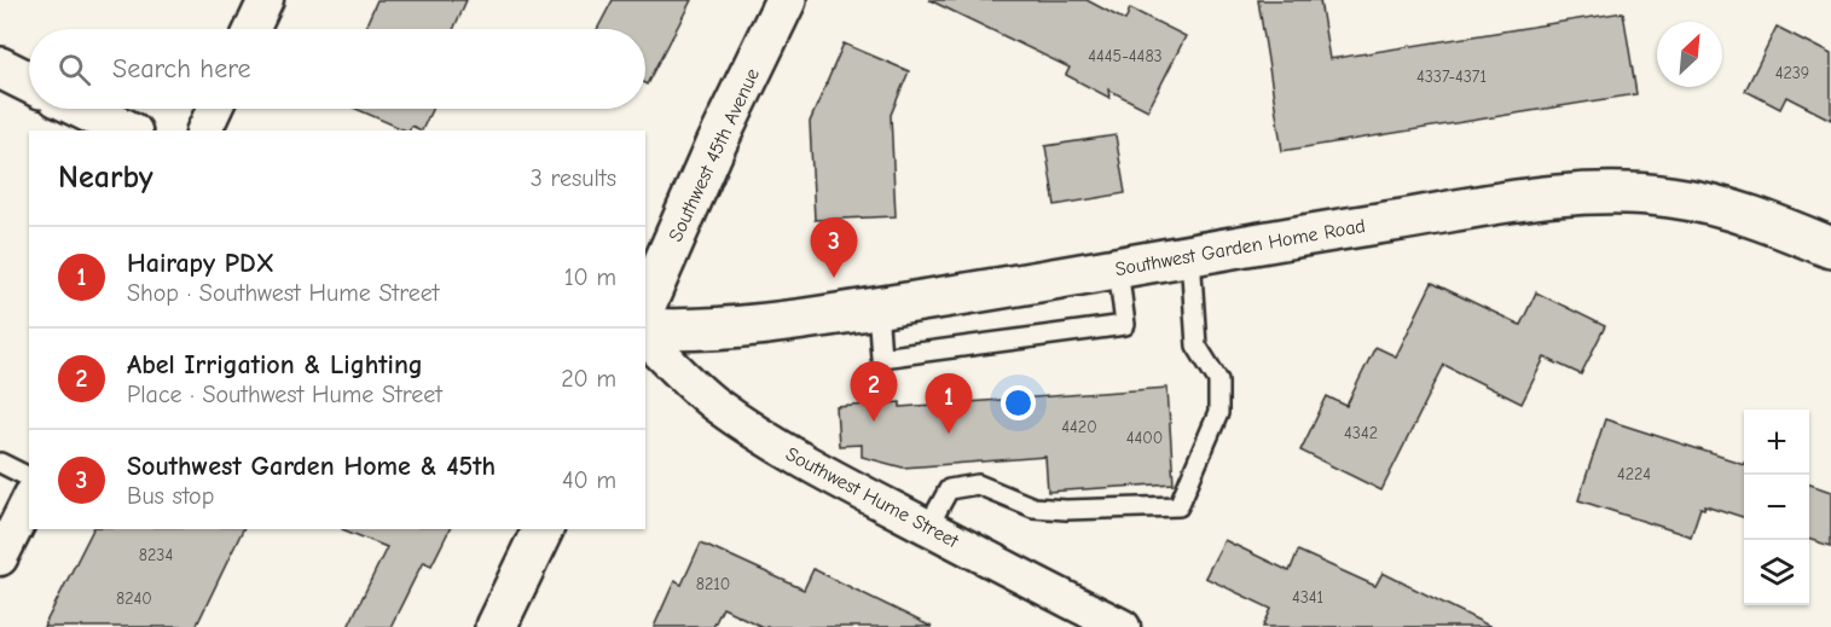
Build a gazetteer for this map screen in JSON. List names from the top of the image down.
{
  "streets": {
    "street": ["Southwest 45th Avenue", "Southwest Garden Home Road", "Southwest Hume Street"]
  },
  "house_numbers": [
    "4445-4483",
    "4239",
    "4337-4371",
    "4420",
    "4342",
    "4400",
    "4224",
    "8234",
    "8210",
    "4341",
    "8240"
  ],
  "north": "top right",
  "page": {
    "search": "Search here",
    "heading": ["Nearby", "3 results"],
    "pins": ["3", "2", "1"],
    "list": [
      {
        "mark": "1",
        "name": "Hairapy PDX",
        "note": "Shop · Southwest Hume Street",
        "value": "10 m"
      },
      {
        "mark": "2",
        "name": "Abel Irrigation & Lighting",
        "note": "Place · Southwest Hume Street",
        "value": "20 m"
      },
      {
        "mark": "3",
        "name": "Southwest Garden Home & 45th",
        "note": "Bus stop",
        "value": "40 m"
      }
    ],
    "map_buttons": ["+", "−"]
  }
}
